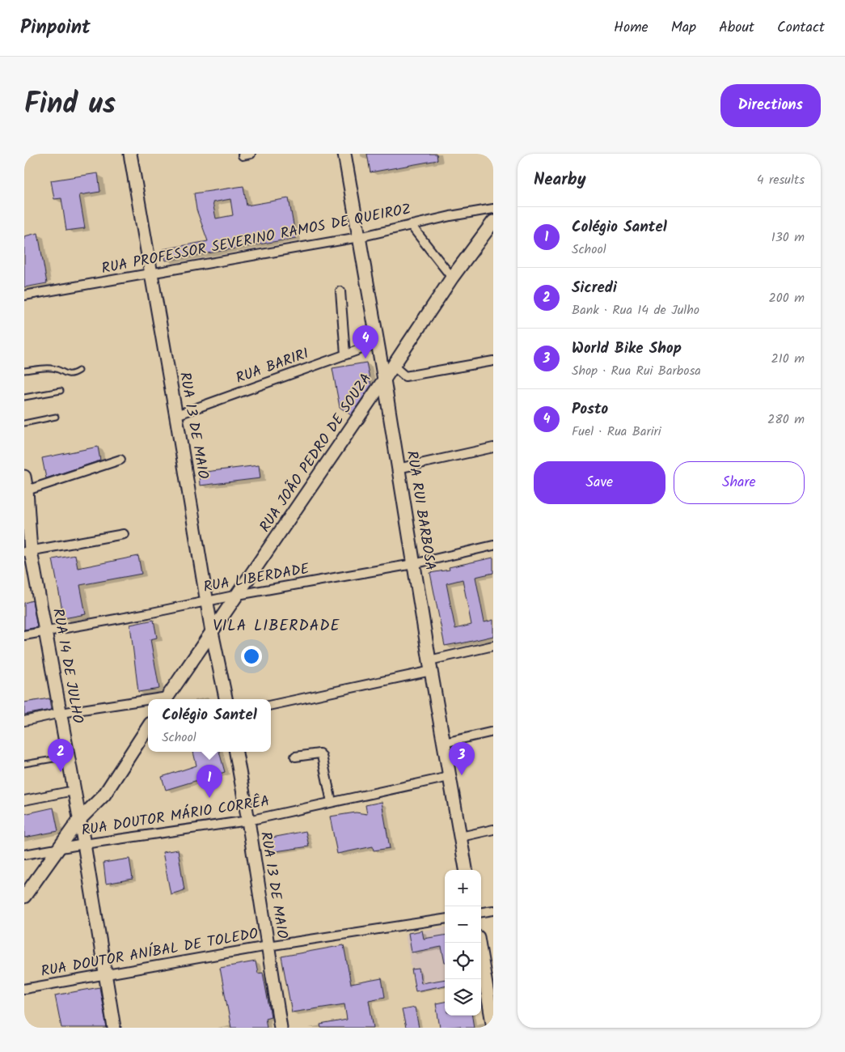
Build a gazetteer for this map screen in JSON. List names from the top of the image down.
{
  "streets": {
    "street": [
      "RUA PROFESSOR SEVERINO RAMOS DE QUEIROZ",
      "RUA BARIRI",
      "RUA 13 DE MAIO",
      "RUA JOÃO PEDRO DE SOUZA",
      "RUA RUI BARBOSA",
      "RUA LIBERDADE",
      "RUA 14 DE JULHO",
      "RUA DOUTOR MÁRIO CORRÊA",
      "RUA DOUTOR ANÍBAL DE TOLEDO"
    ]
  },
  "crossings": [
    ["RUA PROFESSOR SEVERINO RAMOS DE QUEIROZ", "RUA 13 DE MAIO"],
    ["RUA PROFESSOR SEVERINO RAMOS DE QUEIROZ", "RUA RUI BARBOSA"],
    ["RUA BARIRI", "RUA 13 DE MAIO"],
    ["RUA BARIRI", "RUA RUI BARBOSA"],
    ["RUA 13 DE MAIO", "RUA JOÃO PEDRO DE SOUZA"],
    ["RUA 13 DE MAIO", "RUA LIBERDADE"],
    ["RUA 13 DE MAIO", "RUA DOUTOR MÁRIO CORRÊA"],
    ["RUA 13 DE MAIO", "RUA DOUTOR ANÍBAL DE TOLEDO"],
    ["RUA JOÃO PEDRO DE SOUZA", "RUA RUI BARBOSA"],
    ["RUA JOÃO PEDRO DE SOUZA", "RUA LIBERDADE"],
    ["RUA RUI BARBOSA", "RUA LIBERDADE"],
    ["RUA RUI BARBOSA", "RUA DOUTOR MÁRIO CORRÊA"],
    ["RUA LIBERDADE", "RUA 14 DE JULHO"],
    ["RUA 14 DE JULHO", "RUA DOUTOR MÁRIO CORRÊA"],
    ["RUA 14 DE JULHO", "RUA DOUTOR ANÍBAL DE TOLEDO"]
  ],
  "districts": ["VILA LIBERDADE"],
  "page": {
    "header": "Pinpoint",
    "nav": [
      "Home",
      "Map",
      "About",
      "Contact"
    ],
    "title": "Find us",
    "buttons": [
      "Directions",
      ["Save", "Share"]
    ],
    "heading": ["Nearby", "4 results"],
    "list": [
      {
        "mark": "1",
        "name": "Colégio Santel",
        "note": "School",
        "value": "130 m"
      },
      {
        "mark": "2",
        "name": "Sicredi",
        "note": "Bank · Rua 14 de Julho",
        "value": "200 m"
      },
      {
        "mark": "3",
        "name": "World Bike Shop",
        "note": "Shop · Rua Rui Barbosa",
        "value": "210 m"
      },
      {
        "mark": "4",
        "name": "Posto",
        "note": "Fuel · Rua Bariri",
        "value": "280 m"
      }
    ],
    "pins": [
      "4",
      "2",
      "3",
      "1"
    ],
    "popup": ["Colégio Santel", "School"],
    "map_buttons": ["+", "−"]
  }
}
